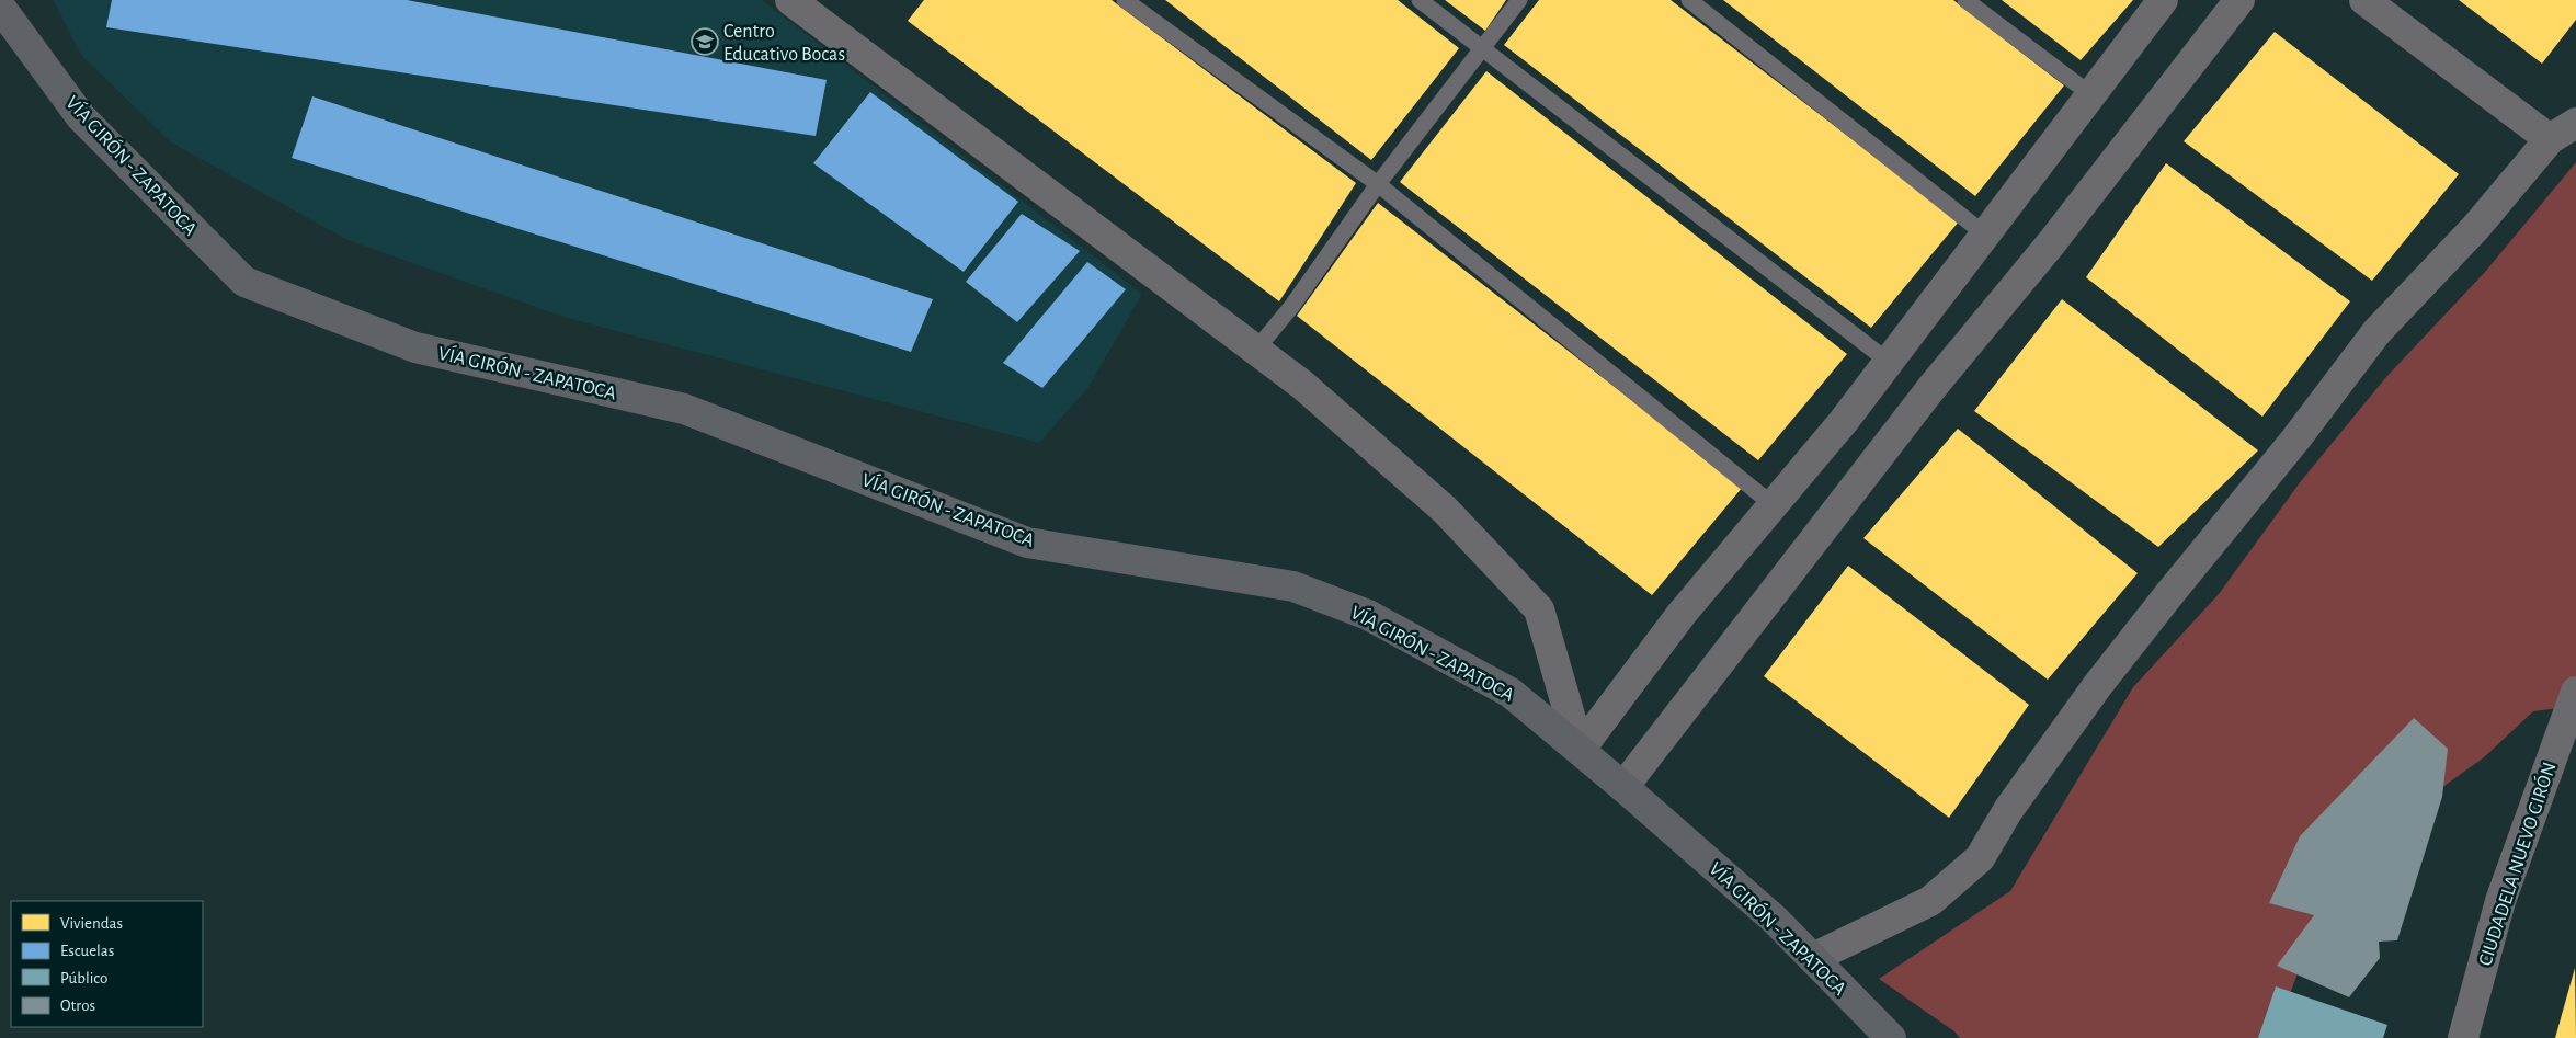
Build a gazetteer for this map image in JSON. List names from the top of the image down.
{
  "streets": {
    "main road": ["VÍA GIRÓN - ZAPATOCA"],
    "street": ["CIUDADELA NUEVO GIRÓN"]
  },
  "places": {
    "school or university": ["Centro Educativo Bocas"]
  },
  "legend": [
    "Viviendas",
    "Escuelas",
    "Público",
    "Otros"
  ]
}
